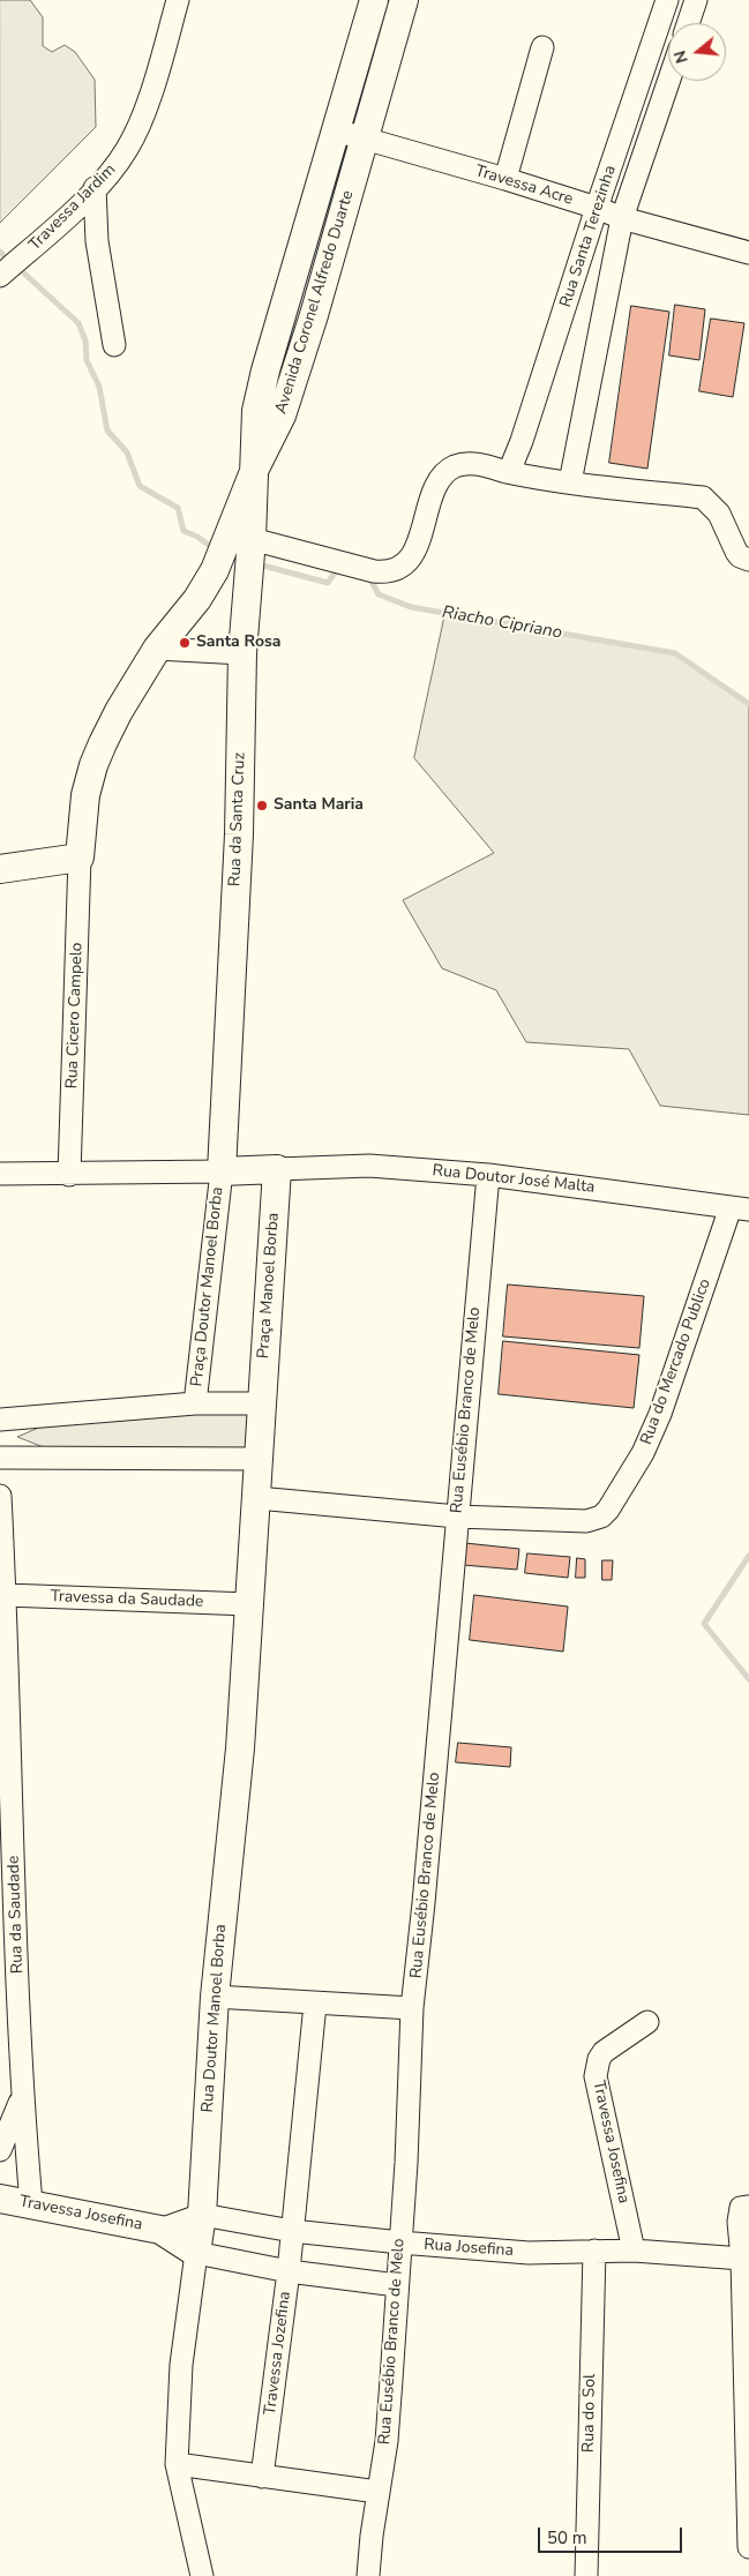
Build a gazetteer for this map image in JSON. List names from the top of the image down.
{
  "streets": {
    "main road": [
      "Avenida Coronel Alfredo Duarte",
      "Rua da Santa Cruz",
      "Praça Manoel Borba",
      "Rua Doutor Manoel Borba",
      "Travessa Josefina"
    ],
    "street": [
      "Travessa Acre",
      "Travessa Jardim",
      "Rua Santa Terezinha",
      "Rua Cicero Campelo",
      "Rua Doutor José Malta",
      "Praça Doutor Manoel Borba",
      "Rua do Mercado Publico",
      "Rua Eusébio Branco de Melo",
      "Travessa da Saudade",
      "Rua da Saudade",
      "Rua Josefina",
      "Travessa Jozefina",
      "Rua do Sol"
    ]
  },
  "crossings": [
    ["Travessa Acre", "Rua Santa Terezinha"],
    ["Travessa Acre", "Avenida Coronel Alfredo Duarte"],
    ["Avenida Coronel Alfredo Duarte", "Rua da Santa Cruz"],
    ["Rua da Santa Cruz", "Praça Doutor Manoel Borba"],
    ["Rua Doutor José Malta", "Praça Manoel Borba"],
    ["Rua Doutor José Malta", "Rua do Mercado Publico"],
    ["Rua Doutor José Malta", "Rua Eusébio Branco de Melo"],
    ["Praça Manoel Borba", "Rua Doutor Manoel Borba"],
    ["Rua do Mercado Publico", "Rua Eusébio Branco de Melo"],
    ["Rua do Mercado Publico", "Rua Doutor Manoel Borba"],
    ["Rua Eusébio Branco de Melo", "Rua Josefina"],
    ["Travessa da Saudade", "Rua da Saudade"],
    ["Travessa da Saudade", "Rua Doutor Manoel Borba"],
    ["Rua da Saudade", "Travessa Josefina"],
    ["Rua Doutor Manoel Borba", "Rua Josefina"],
    ["Travessa Josefina", "Rua Josefina"],
    ["Rua Josefina", "Travessa Jozefina"],
    ["Rua Josefina", "Rua do Sol"]
  ],
  "water": ["Riacho Cipriano"],
  "places": ["Santa Rosa", "Santa Maria"],
  "scale_bar": "50 m",
  "north": "left"
}
